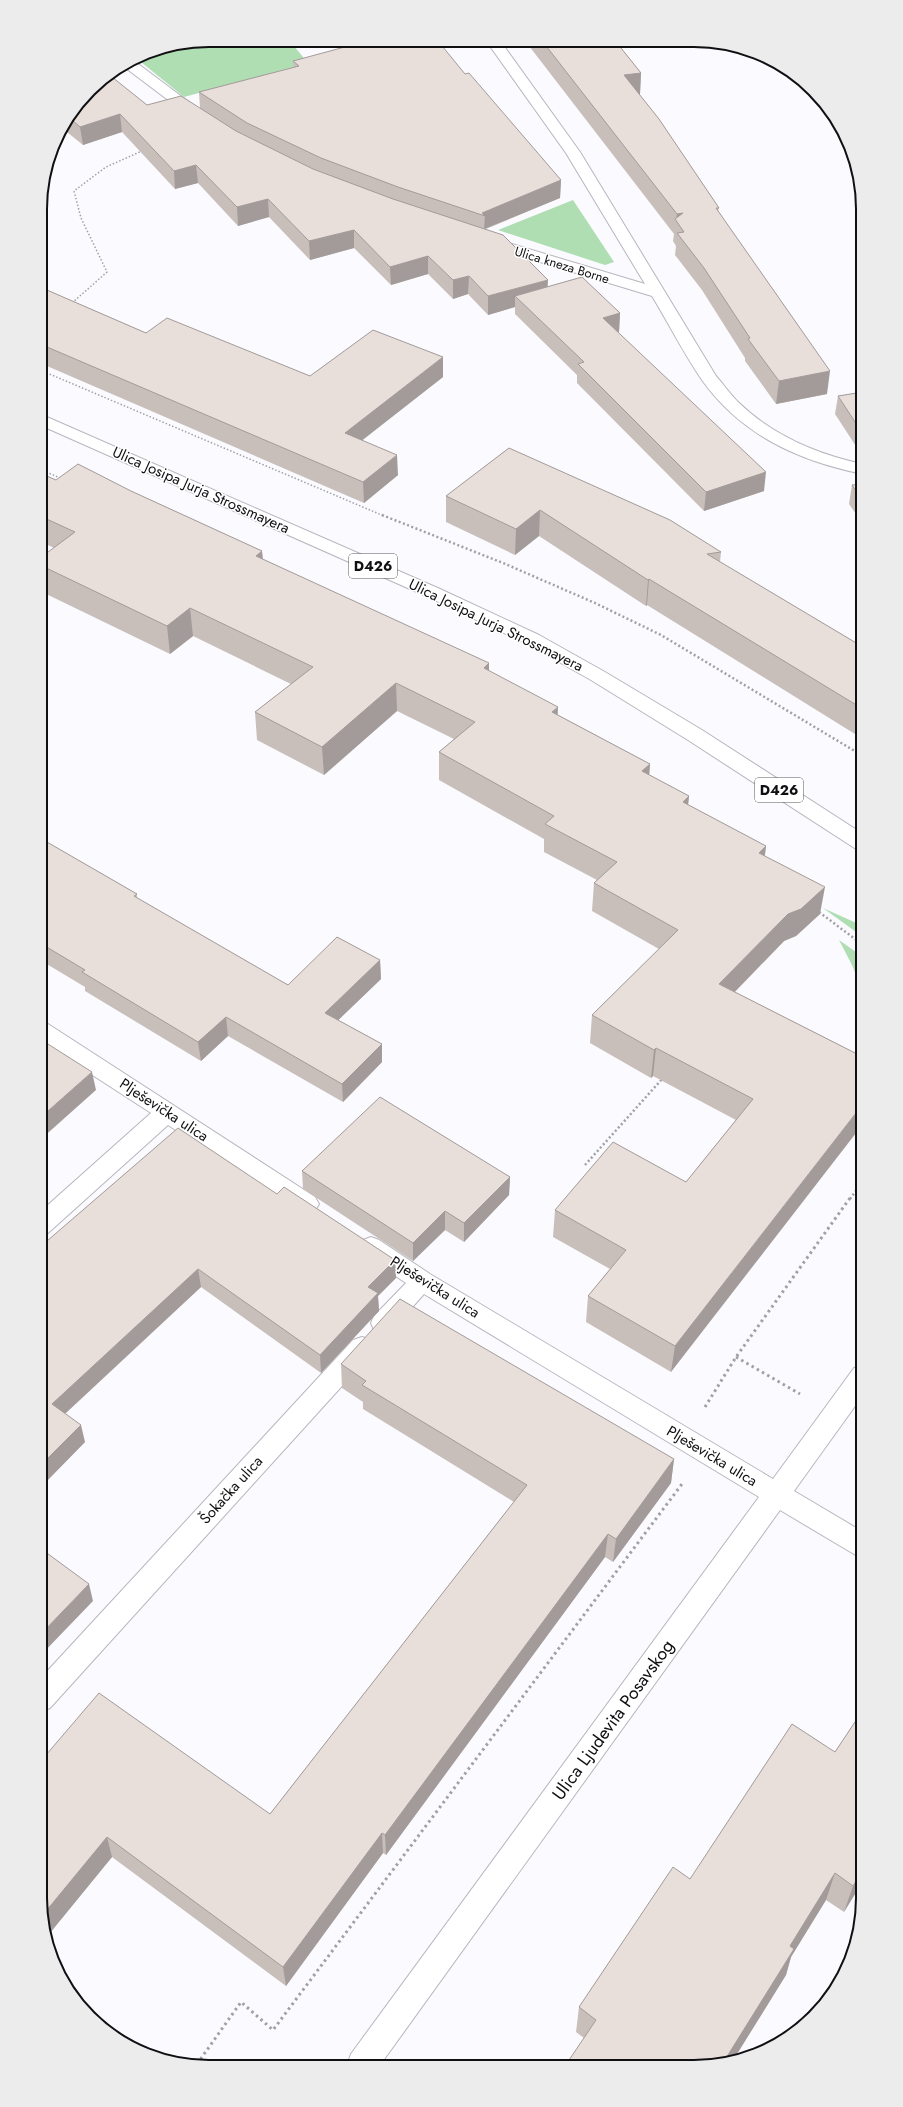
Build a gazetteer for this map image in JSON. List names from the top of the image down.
{
  "streets": {
    "street": [
      "Ulica kneza Borne",
      "Ulica Josipa Jurja Strossmayera",
      "D426",
      "Plješevička ulica",
      "Šokačka ulica",
      "Ulica Ljudevita Posavskog"
    ]
  },
  "crossings": [
    ["Plješevička ulica", "Šokačka ulica"],
    ["Plješevička ulica", "Ulica Ljudevita Posavskog"]
  ]
}
